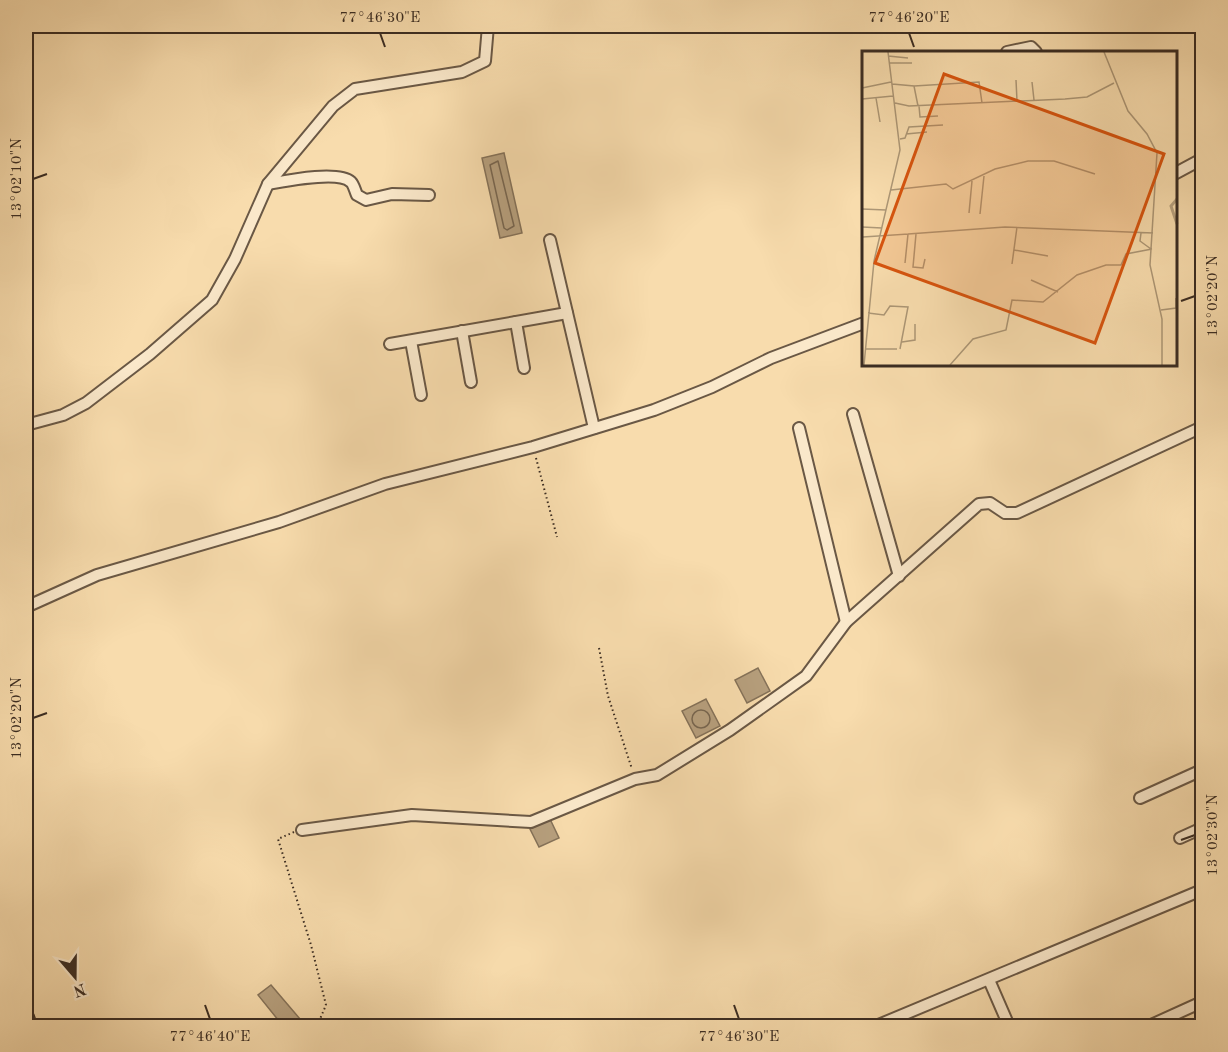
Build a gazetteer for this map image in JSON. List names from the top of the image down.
{
  "north": "bottom",
  "coordinates": [
    "77°46'30\"E",
    "77°46'20\"E",
    "13°02'10\"N",
    "13°02'20\"N",
    "13°02'30\"N",
    "77°46'40\"E"
  ]
}
